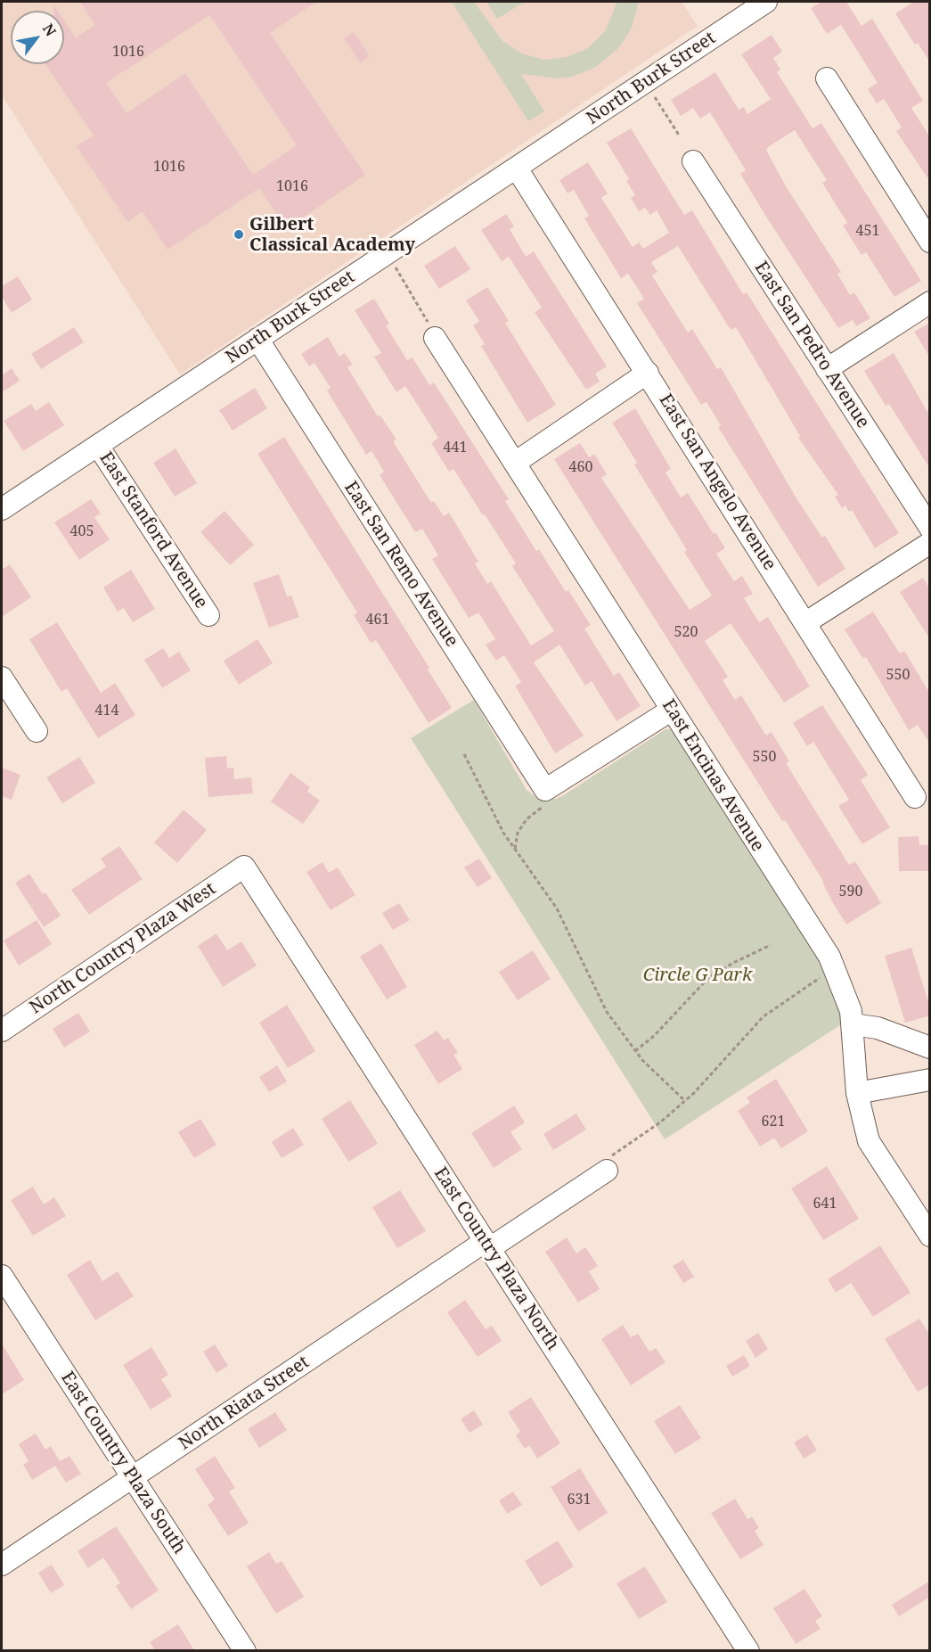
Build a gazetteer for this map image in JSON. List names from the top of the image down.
{
  "streets": {
    "street": [
      "North Burk Street",
      "East San Pedro Avenue",
      "East San Angelo Avenue",
      "East Stanford Avenue",
      "East San Remo Avenue",
      "East Encinas Avenue",
      "North Country Plaza West",
      "East Country Plaza North",
      "North Riata Street",
      "East Country Plaza South"
    ]
  },
  "crossings": [
    ["North Burk Street", "East San Angelo Avenue"],
    ["North Burk Street", "East Stanford Avenue"],
    ["North Burk Street", "East San Remo Avenue"],
    ["North Country Plaza West", "East Country Plaza North"],
    ["East Country Plaza North", "North Riata Street"],
    ["North Riata Street", "East Country Plaza South"]
  ],
  "parks": ["Circle G Park"],
  "places": ["Gilbert Classical Academy"],
  "house_numbers": [
    "1016",
    "1016",
    "1016",
    "451",
    "441",
    "460",
    "405",
    "461",
    "520",
    "550",
    "414",
    "550",
    "590",
    "621",
    "641",
    "631"
  ],
  "north": "top right"
}
